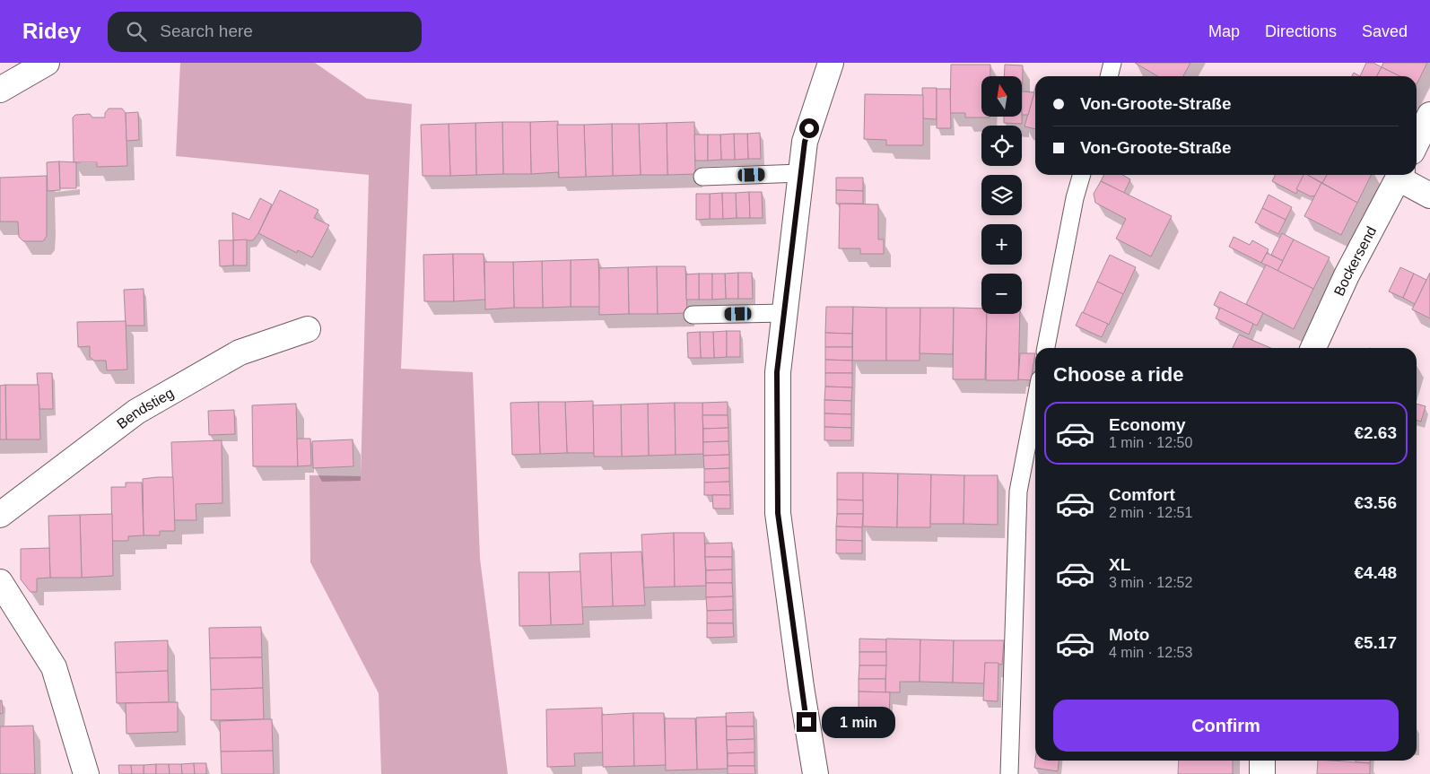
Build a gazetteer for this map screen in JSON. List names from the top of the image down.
{
  "streets": {
    "street": ["Bockersend", "Bendstieg"]
  },
  "north": "top",
  "page": {
    "header": "Ridey",
    "search": "Search here",
    "nav": ["Map", "Directions", "Saved"],
    "map_buttons": ["+", "−"],
    "banner": ["Von-Groote-Straße", "Von-Groote-Straße"],
    "heading": "Choose a ride",
    "list": [
      {
        "name": "Economy",
        "note": "1 min · 12:50",
        "value": "€2.63"
      },
      {
        "name": "Comfort",
        "note": "2 min · 12:51",
        "value": "€3.56"
      },
      {
        "name": "XL",
        "note": "3 min · 12:52",
        "value": "€4.48"
      },
      {
        "name": "Moto",
        "note": "4 min · 12:53",
        "value": "€5.17"
      }
    ],
    "buttons": "Confirm",
    "bubble": "1 min"
  }
}
